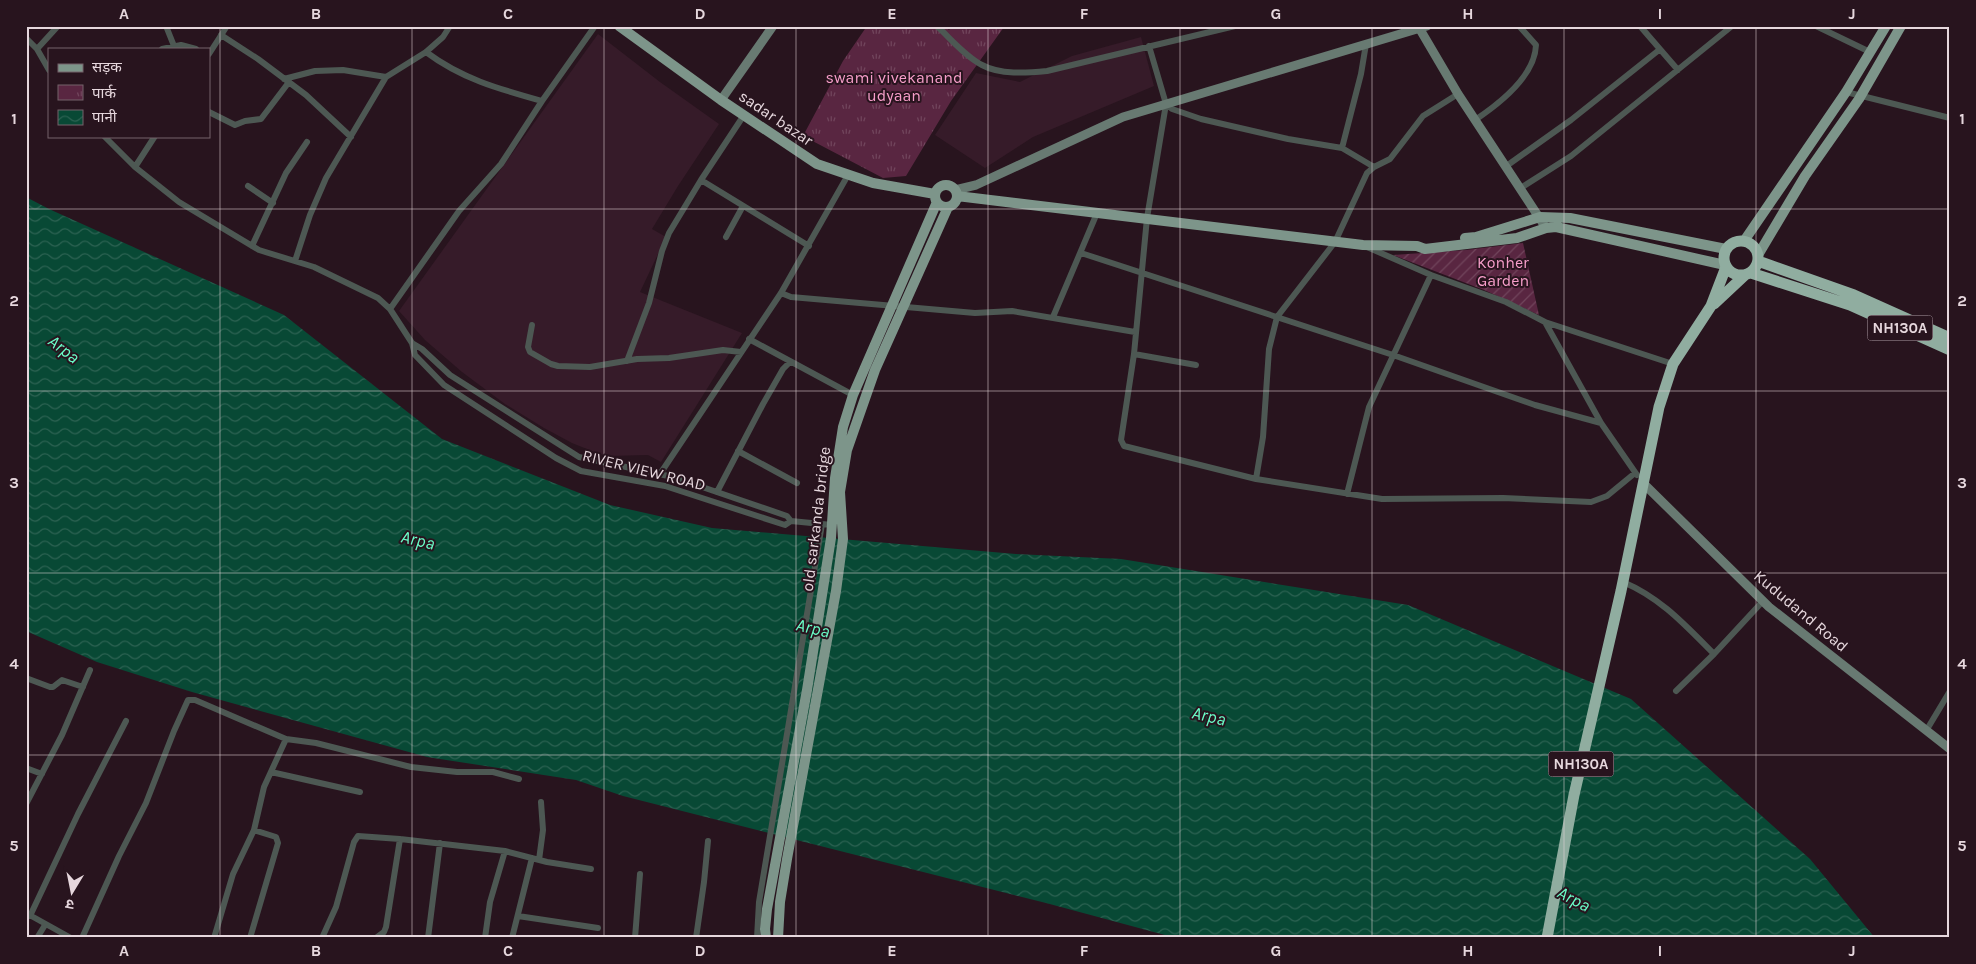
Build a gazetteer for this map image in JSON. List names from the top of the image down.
{
  "streets": {
    "highway": ["NH130A"],
    "main road": ["sadar bazar", "old sarkanda bridge"],
    "street": ["RIVER VIEW ROAD", "Kududand Road"]
  },
  "crossings": [
    ["sadar bazar", "old sarkanda bridge"],
    ["NH130A", "Kududand Road"],
    ["RIVER VIEW ROAD", "old sarkanda bridge"]
  ],
  "water": ["Arpa"],
  "parks": ["swami vivekanand udyaan", "Konher Garden"],
  "legend": ["सड़क", "पार्क", "पानी"],
  "north": "bottom",
  "grid": {
    "columns": [
      "A",
      "B",
      "C",
      "D",
      "E",
      "F",
      "G",
      "H",
      "I",
      "J"
    ],
    "rows": [
      "1",
      "2",
      "3",
      "4",
      "5"
    ]
  }
}
